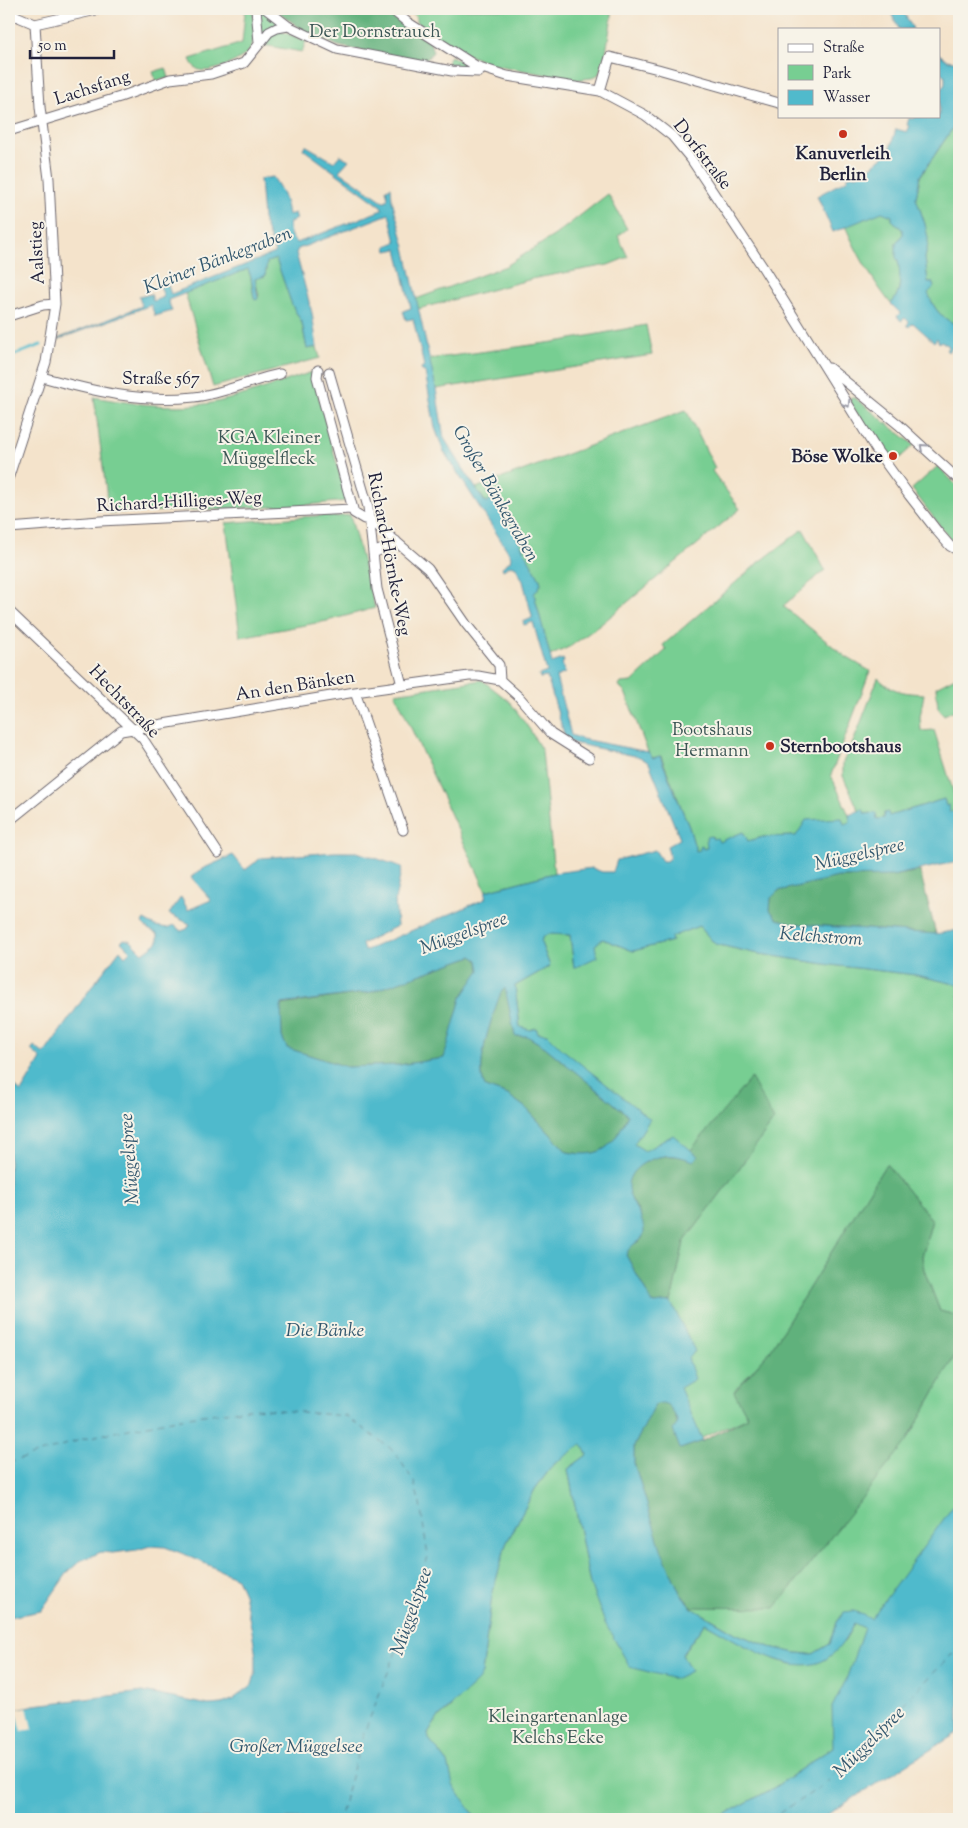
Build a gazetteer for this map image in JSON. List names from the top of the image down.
{
  "streets": {
    "street": [
      "Lachsfang",
      "Dorfstraße",
      "Aalstieg",
      "Straße 567",
      "Richard-Hilliges-Weg",
      "Richard-Hörnke-Weg",
      "An den Bänken",
      "Hechtstraße"
    ]
  },
  "crossings": [
    ["Lachsfang", "Dorfstraße"],
    ["Lachsfang", "Aalstieg"],
    ["Aalstieg", "Straße 567"],
    ["Richard-Hilliges-Weg", "Richard-Hörnke-Weg"],
    ["Richard-Hörnke-Weg", "An den Bänken"],
    ["An den Bänken", "Hechtstraße"]
  ],
  "water": [
    "Kleiner Bänkegraben",
    "Großer Bänkegraben",
    "Müggelspree",
    "Kelchstrom",
    "Die Bänke",
    "Großer Müggelsee"
  ],
  "parks": [
    "Der Dornstrauch",
    "KGA Kleiner Müggelfleck",
    "Bootshaus Hermann",
    "Kleingartenanlage Kelchs Ecke"
  ],
  "places": ["Kanuverleih Berlin", "Böse Wolke", "Sternbootshaus"],
  "legend": ["Straße", "Park", "Wasser"],
  "scale_bar": "50 m"
}
